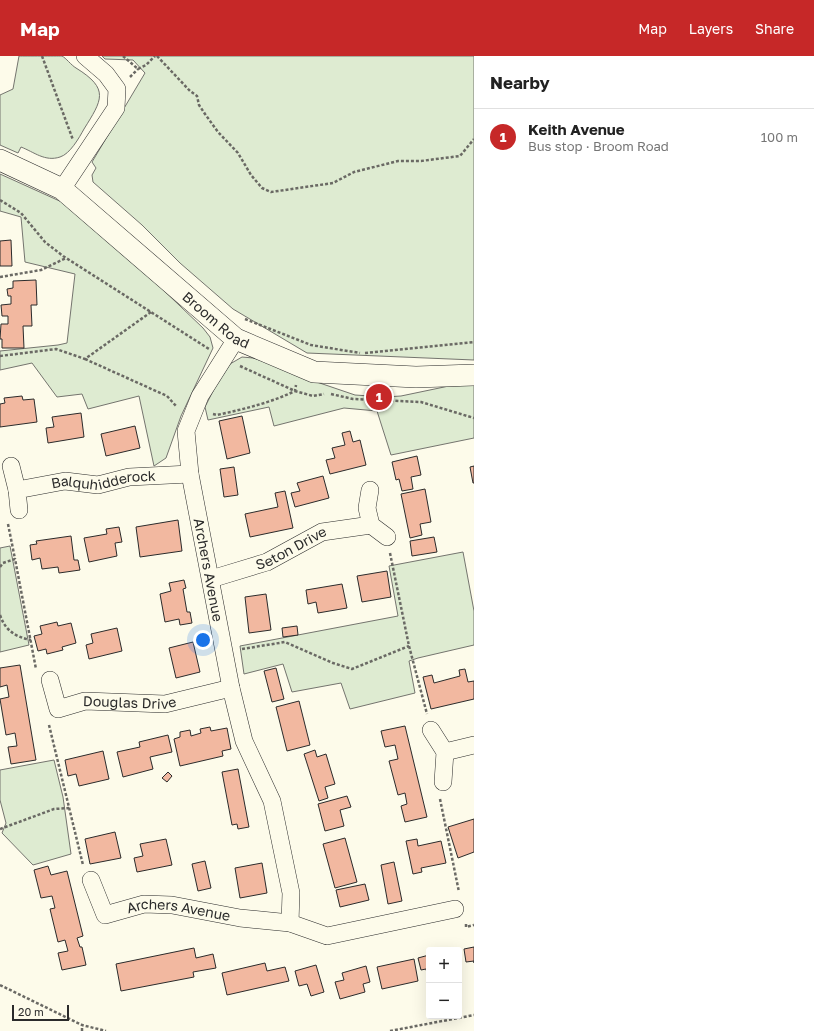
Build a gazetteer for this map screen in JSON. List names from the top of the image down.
{
  "streets": {
    "street": [
      "Broom Road",
      "Balquhidderock",
      "Seton Drive",
      "Archers Avenue",
      "Douglas Drive"
    ]
  },
  "crossings": [
    ["Broom Road", "Archers Avenue"],
    ["Balquhidderock", "Archers Avenue"],
    ["Seton Drive", "Archers Avenue"],
    ["Archers Avenue", "Douglas Drive"]
  ],
  "scale_bar": "20 m",
  "page": {
    "header": "Map",
    "nav": ["Map", "Layers", "Share"],
    "heading": "Nearby",
    "list": [
      {
        "mark": "1",
        "name": "Keith Avenue",
        "note": "Bus stop · Broom Road",
        "value": "100 m"
      }
    ],
    "pins": "1",
    "map_buttons": ["+", "−"],
    "scale": "20 m"
  }
}
